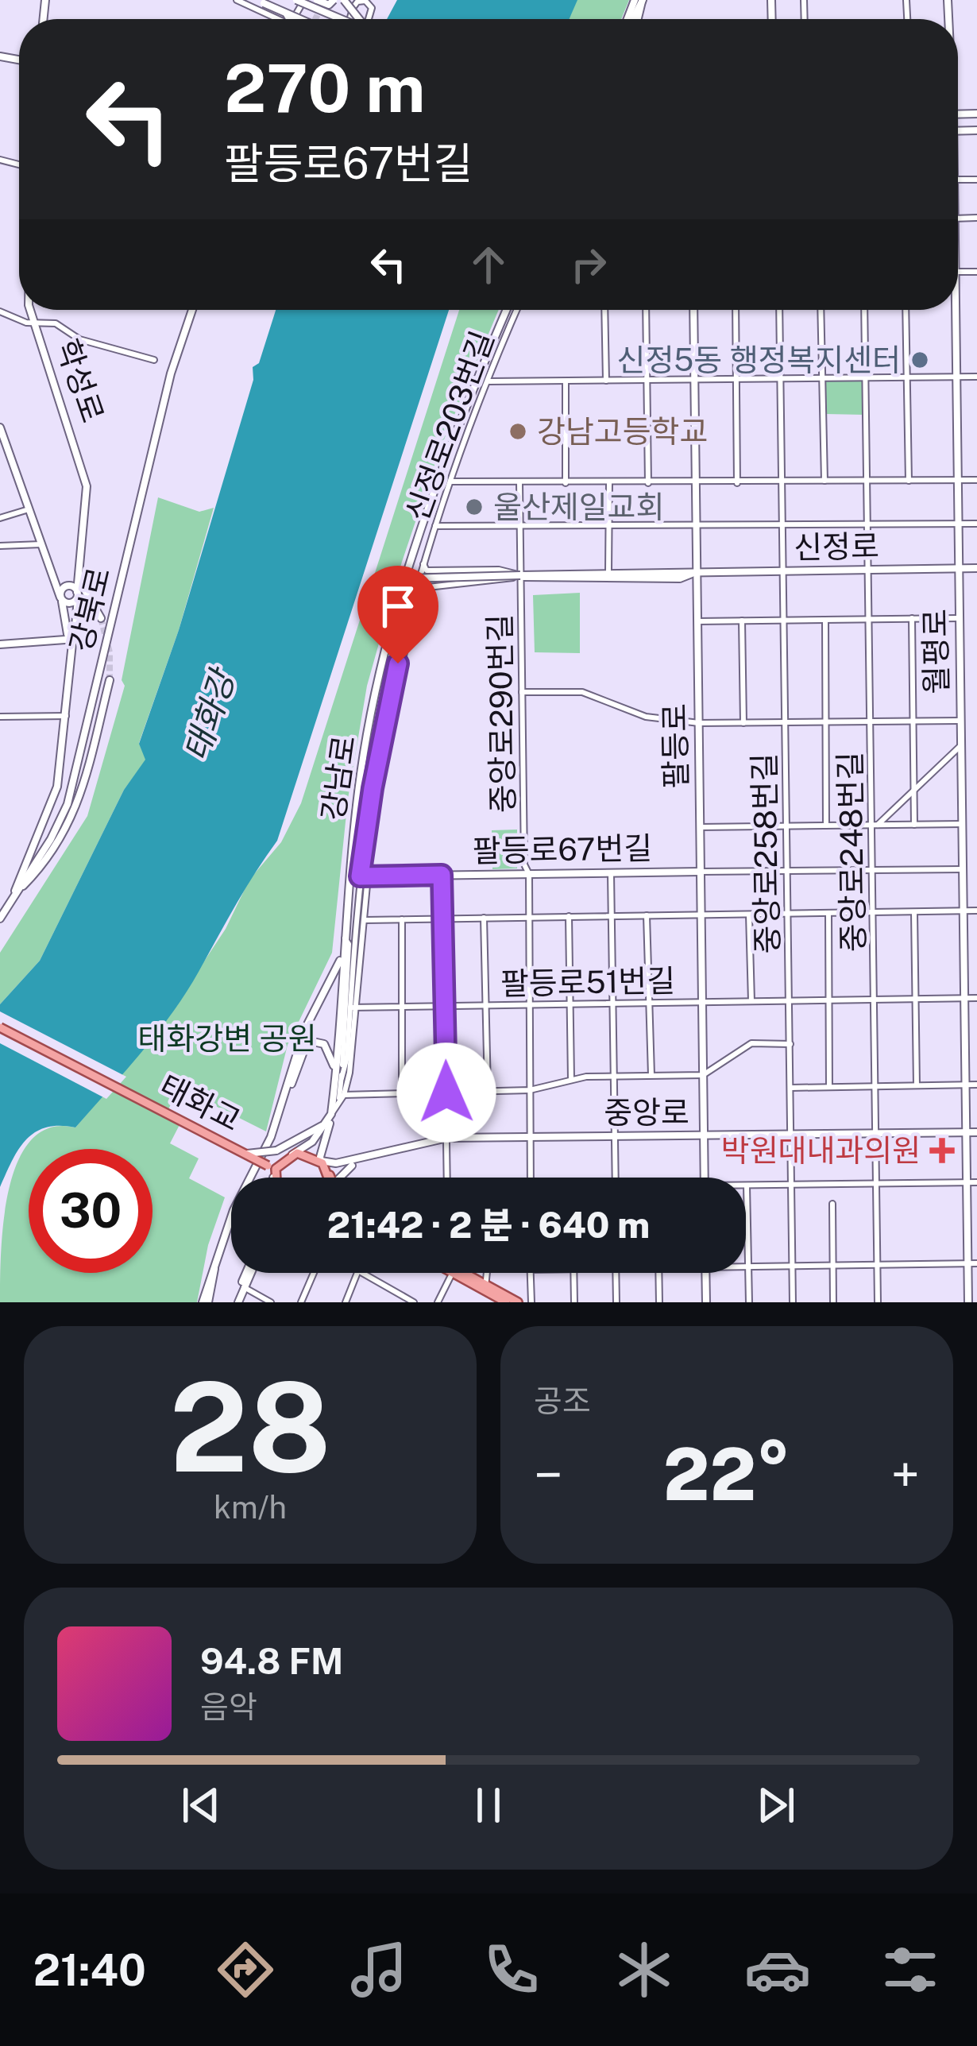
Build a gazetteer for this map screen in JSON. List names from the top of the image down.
{
  "streets": {
    "main road": [
      "학성로",
      "신정로",
      "강북로",
      "월평로",
      "팔등로",
      "강남로",
      "팔등로67번길",
      "태화교",
      "중앙로"
    ],
    "street": [
      "신정로203번길",
      "중앙로290번길",
      "중앙로248번길",
      "중앙로258번길",
      "팔등로51번길"
    ]
  },
  "crossings": [
    ["신정로203번길", "강남로"],
    ["신정로203번길", "팔등로67번길"],
    ["신정로203번길", "팔등로51번길"],
    ["신정로", "월평로"],
    ["신정로", "중앙로290번길"],
    ["신정로", "팔등로"],
    ["신정로", "강남로"],
    ["신정로", "중앙로248번길"],
    ["신정로", "중앙로258번길"],
    ["월평로", "팔등로51번길"],
    ["월평로", "중앙로"],
    ["중앙로290번길", "팔등로67번길"],
    ["중앙로290번길", "팔등로51번길"],
    ["중앙로290번길", "중앙로"],
    ["팔등로", "팔등로67번길"],
    ["팔등로", "팔등로51번길"],
    ["팔등로", "중앙로"],
    ["강남로", "중앙로"],
    ["중앙로248번길", "팔등로51번길"],
    ["중앙로248번길", "중앙로"],
    ["중앙로258번길", "팔등로51번길"],
    ["중앙로258번길", "중앙로"]
  ],
  "water": ["태화강"],
  "parks": ["태화강변 공원"],
  "places": {
    "other": ["신정5동 행정복지센터", "강남고등학교", "울산제일교회"],
    "health": ["박원대내과의원"]
  },
  "page": {
    "turn": ["270 m", "팔등로67번길"],
    "limit": "30",
    "trip": "21:42 · 2 분 · 640 m",
    "tile": [
      ["28", "km/h"],
      "공조"
    ],
    "heat": ["−", "22°", "+"],
    "song": ["94.8 FM", "음악"],
    "tabs": "21:40"
  }
}
